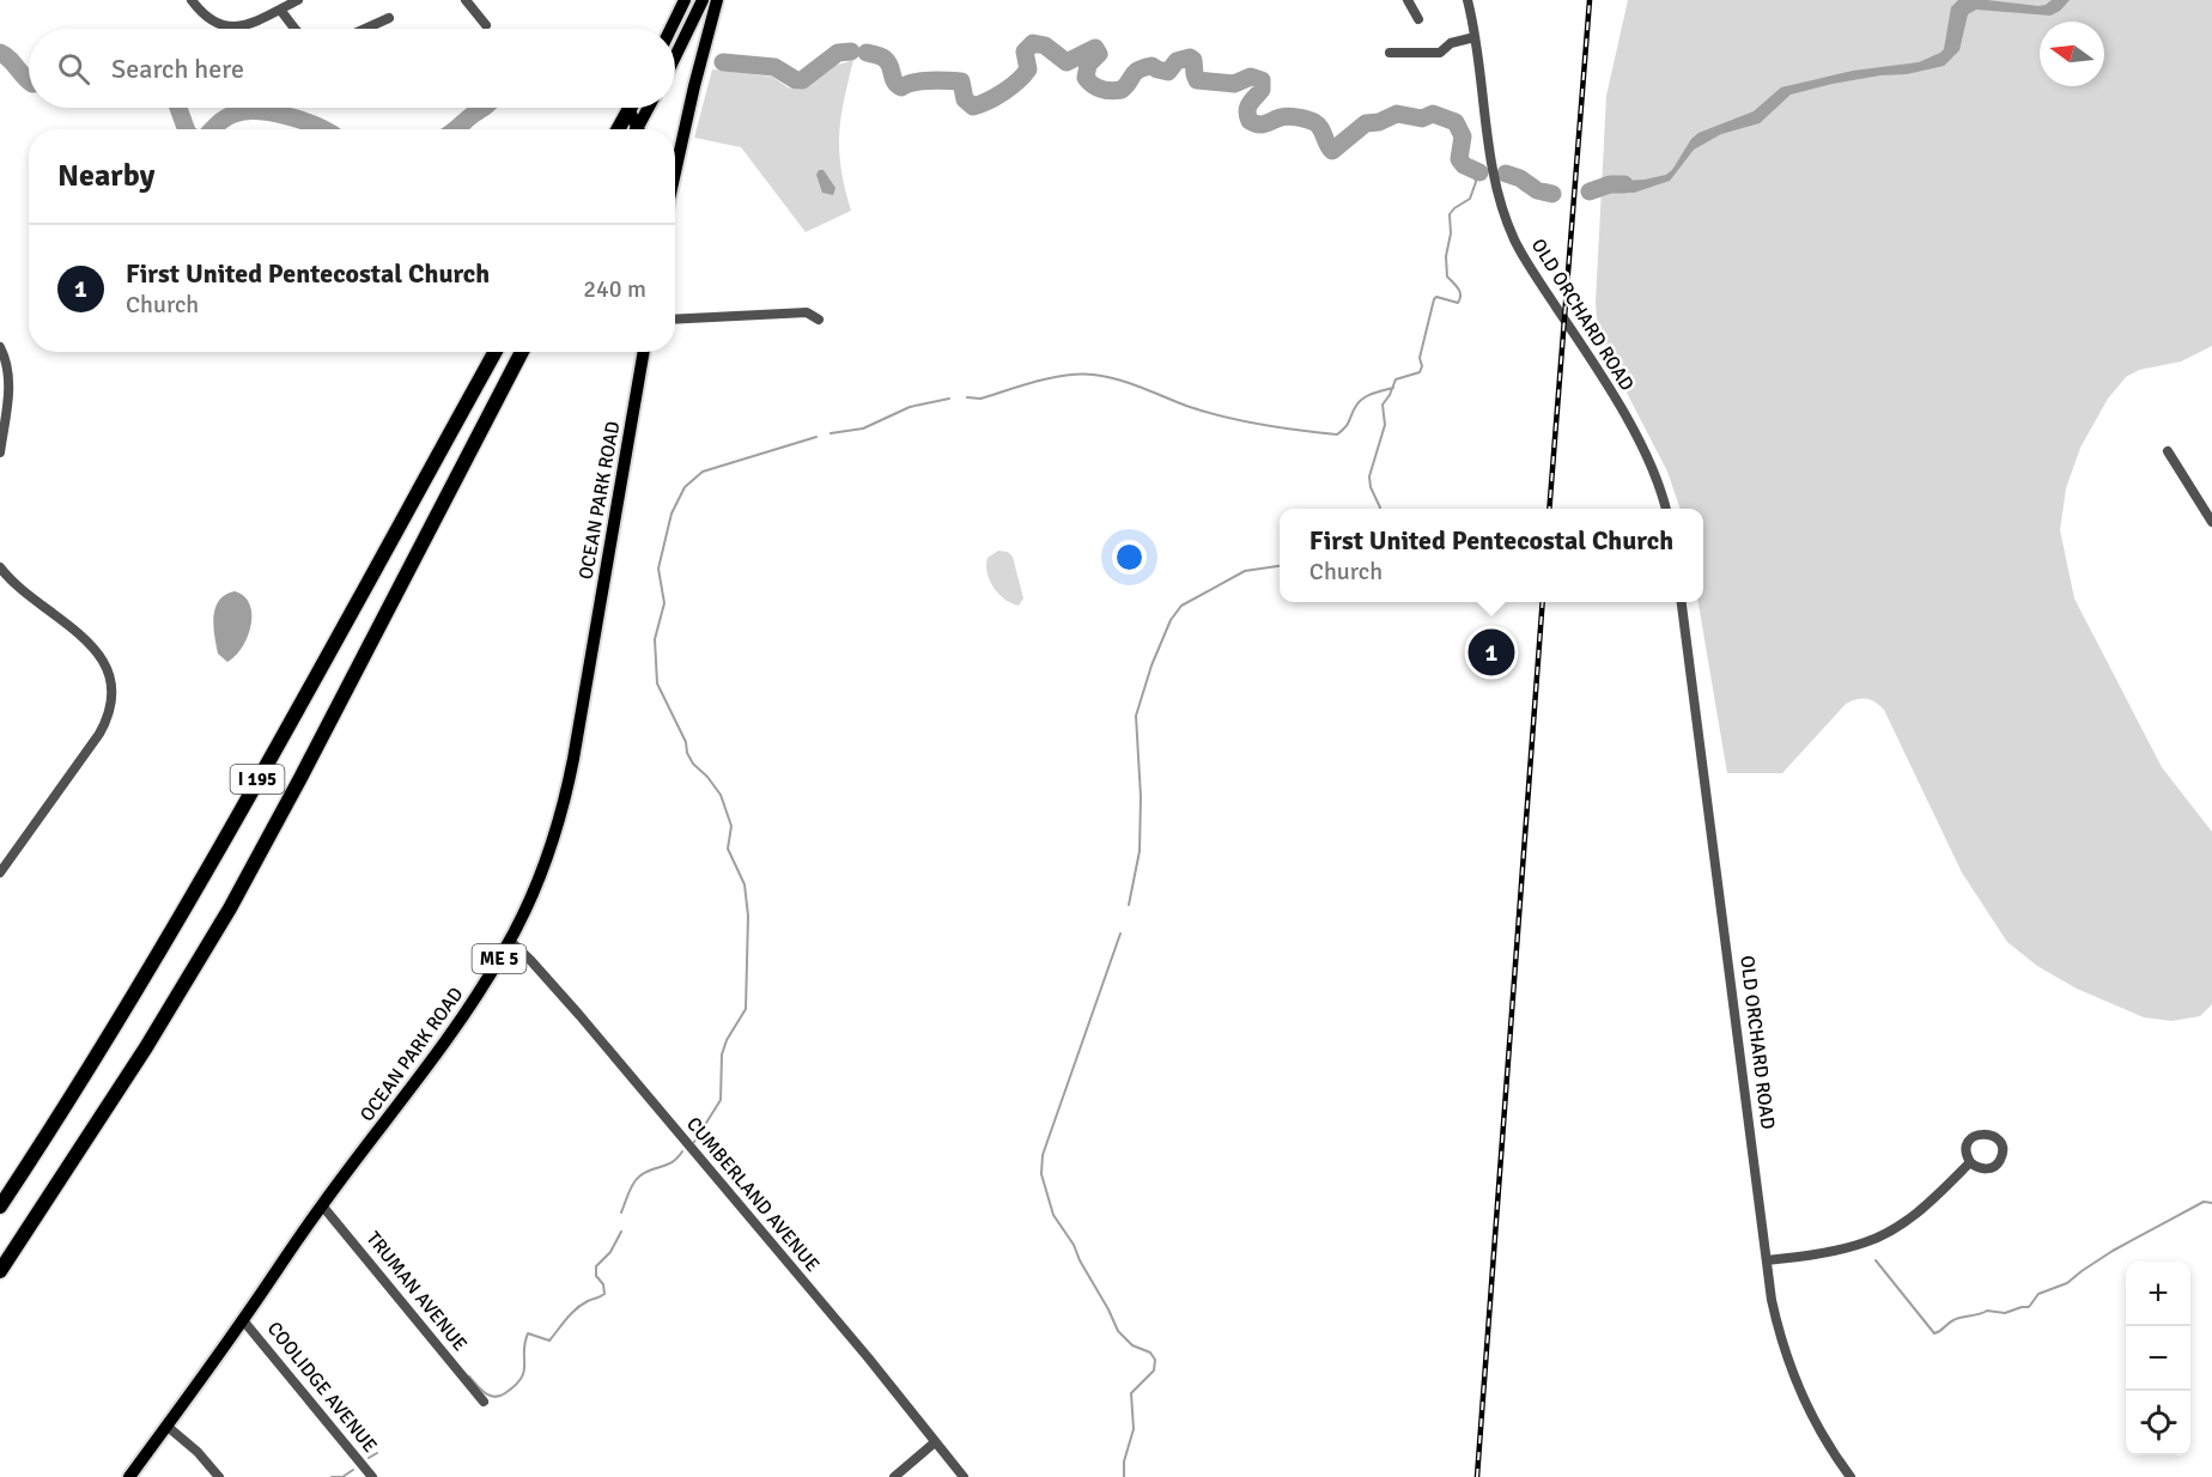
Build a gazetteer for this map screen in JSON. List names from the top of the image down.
{
  "streets": {
    "highway": ["I 195"],
    "main road": ["OCEAN PARK ROAD", "ME 5"],
    "street": [
      "OLD ORCHARD ROAD",
      "CUMBERLAND AVENUE",
      "TRUMAN AVENUE",
      "COOLIDGE AVENUE"
    ]
  },
  "crossings": [
    ["OCEAN PARK ROAD", "CUMBERLAND AVENUE"],
    ["OCEAN PARK ROAD", "TRUMAN AVENUE"],
    ["OCEAN PARK ROAD", "COOLIDGE AVENUE"]
  ],
  "north": "left",
  "page": {
    "search": "Search here",
    "heading": "Nearby",
    "list": [
      {
        "mark": "1",
        "name": "First United Pentecostal Church",
        "note": "Church",
        "value": "240 m"
      }
    ],
    "popup": ["First United Pentecostal Church", "Church"],
    "pins": "1",
    "map_buttons": ["+", "−"]
  }
}
